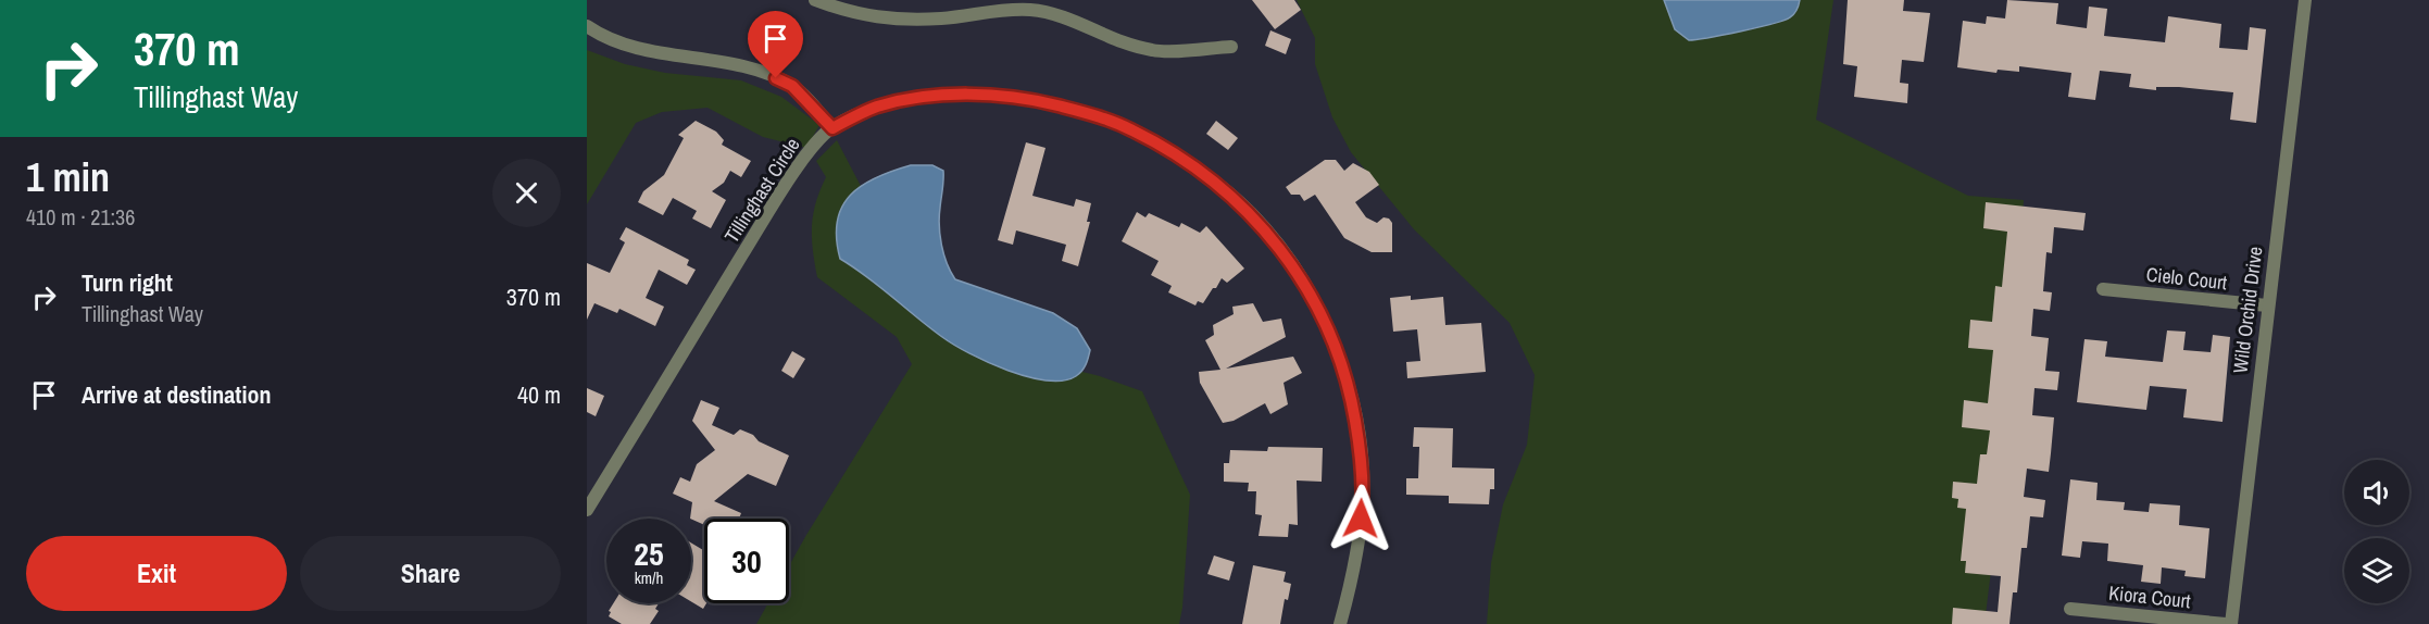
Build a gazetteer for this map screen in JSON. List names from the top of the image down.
{
  "streets": {
    "street": [
      "Tillinghast Circle",
      "Cielo Court",
      "Wild Orchid Drive",
      "Kiora Court"
    ]
  },
  "crossings": [
    ["Cielo Court", "Wild Orchid Drive"]
  ],
  "page": {
    "turn": ["370 m", "Tillinghast Way"],
    "heading": ["1 min", "410 m · 21:36"],
    "list": [
      {
        "name": "Turn right",
        "note": "Tillinghast Way",
        "value": "370 m"
      },
      {
        "name": "Arrive at destination",
        "value": "40 m"
      }
    ],
    "speed": "25 km/h",
    "limit": "30",
    "buttons": ["Exit", "Share"]
  }
}
